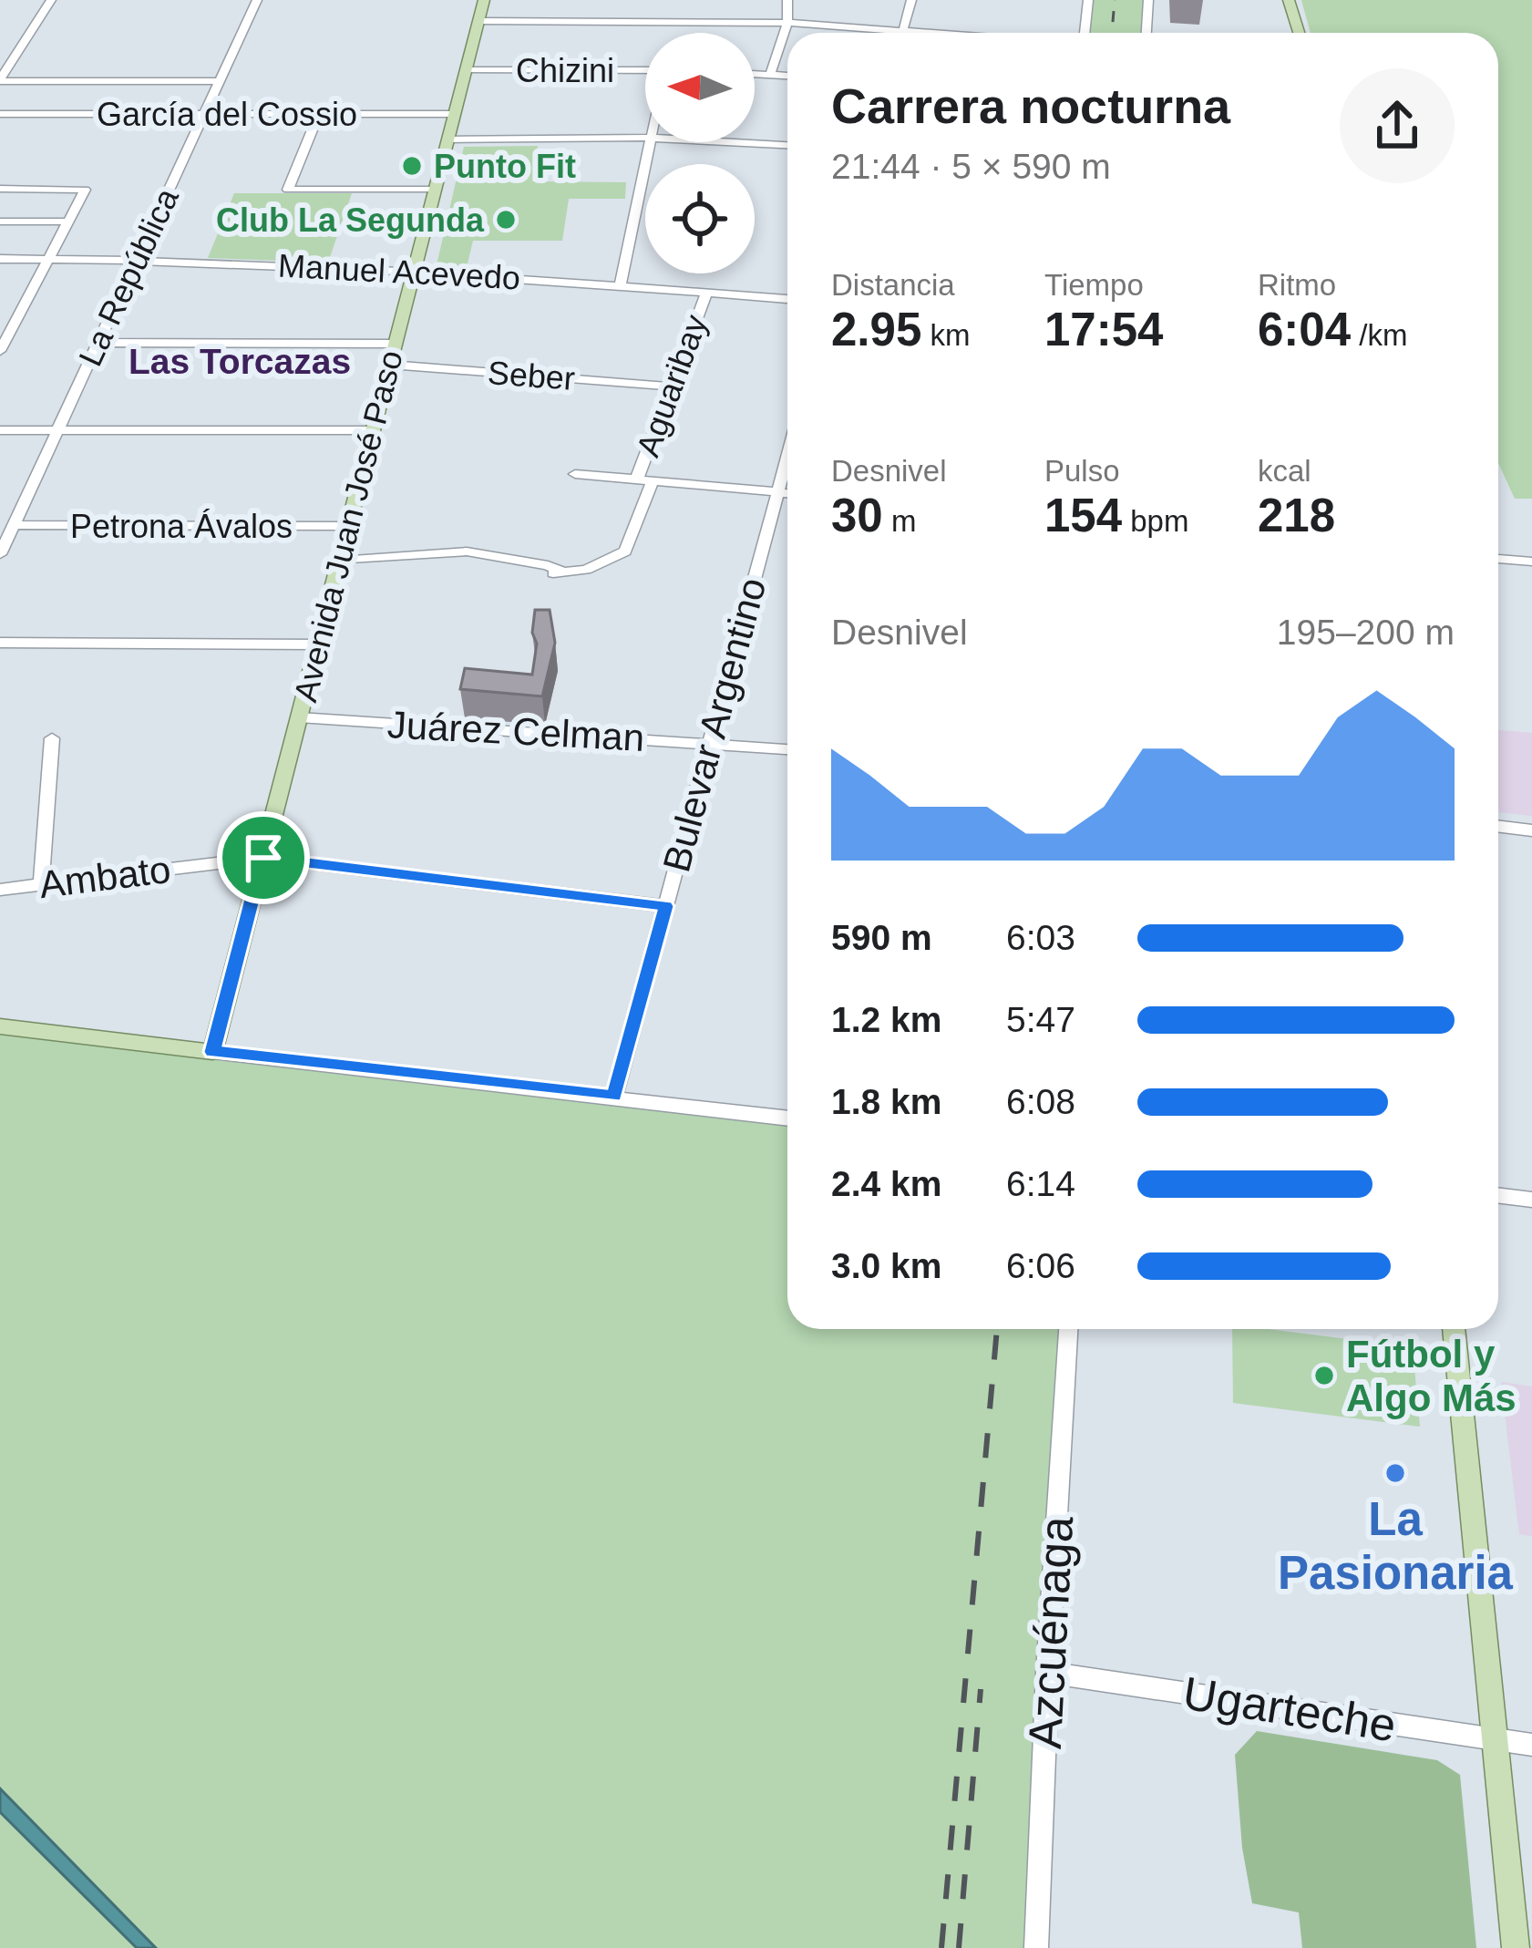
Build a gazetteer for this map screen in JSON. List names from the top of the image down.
{
  "streets": {
    "main road": ["Avenida Juan José Paso"],
    "street": [
      "Chizini",
      "García del Cossio",
      "Manuel Acevedo",
      "La República",
      "Seber",
      "Aguaribay",
      "Petrona Ávalos",
      "Bulevar Argentino",
      "Juárez Celman",
      "Ambato",
      "Azcuénaga",
      "Ugarteche"
    ]
  },
  "crossings": [
    ["Chizini", "Avenida Juan José Paso"],
    ["García del Cossio", "La República"],
    ["García del Cossio", "Avenida Juan José Paso"],
    ["Manuel Acevedo", "La República"],
    ["Manuel Acevedo", "Aguaribay"],
    ["Manuel Acevedo", "Avenida Juan José Paso"],
    ["La República", "Petrona Ávalos"],
    ["Seber", "Aguaribay"],
    ["Seber", "Avenida Juan José Paso"],
    ["Petrona Ávalos", "Avenida Juan José Paso"],
    ["Avenida Juan José Paso", "Juárez Celman"],
    ["Avenida Juan José Paso", "Ambato"],
    ["Bulevar Argentino", "Juárez Celman"],
    ["Bulevar Argentino", "Ambato"],
    ["Azcuénaga", "Ugarteche"]
  ],
  "districts": ["Las Torcazas"],
  "places": [
    "Punto Fit",
    "Club La Segunda",
    "Fútbol y Algo Más",
    "La Pasionaria"
  ],
  "north": "left",
  "page": {
    "heading": ["Carrera nocturna", "21:44 · 5 × 590 m"],
    "stats": [
      ["Distancia", "2.95 km"],
      ["Tiempo", "17:54"],
      ["Ritmo", "6:04 /km"],
      ["Desnivel", "30 m"],
      ["Pulso", "154 bpm"],
      ["kcal", "218"]
    ],
    "chart": ["Desnivel", "195–200 m"],
    "list": [
      {
        "name": "590 m",
        "note": "6:03"
      },
      {
        "name": "1.2 km",
        "note": "5:47"
      },
      {
        "name": "1.8 km",
        "note": "6:08"
      },
      {
        "name": "2.4 km",
        "note": "6:14"
      },
      {
        "name": "3.0 km",
        "note": "6:06"
      }
    ]
  }
}
